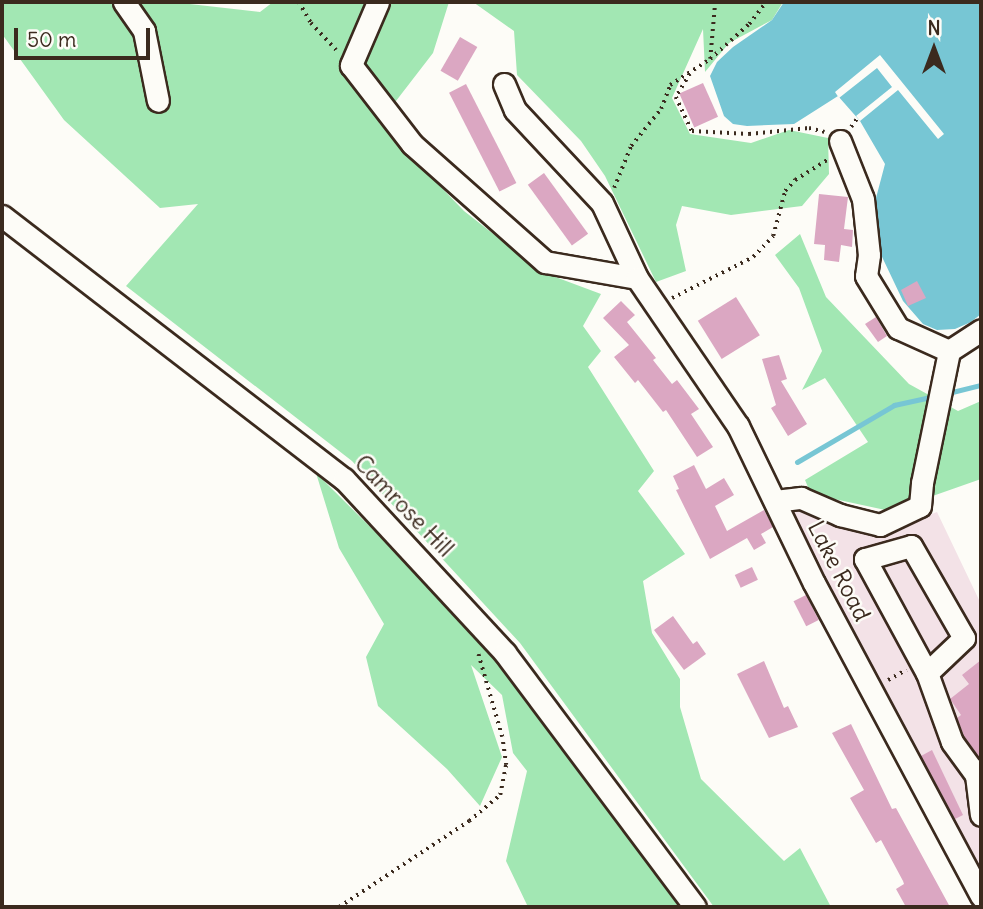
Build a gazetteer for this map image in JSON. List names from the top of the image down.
{
  "streets": {
    "street": ["Camrose Hill", "Lake Road"]
  },
  "scale_bar": "50 m",
  "north": "top"
}
